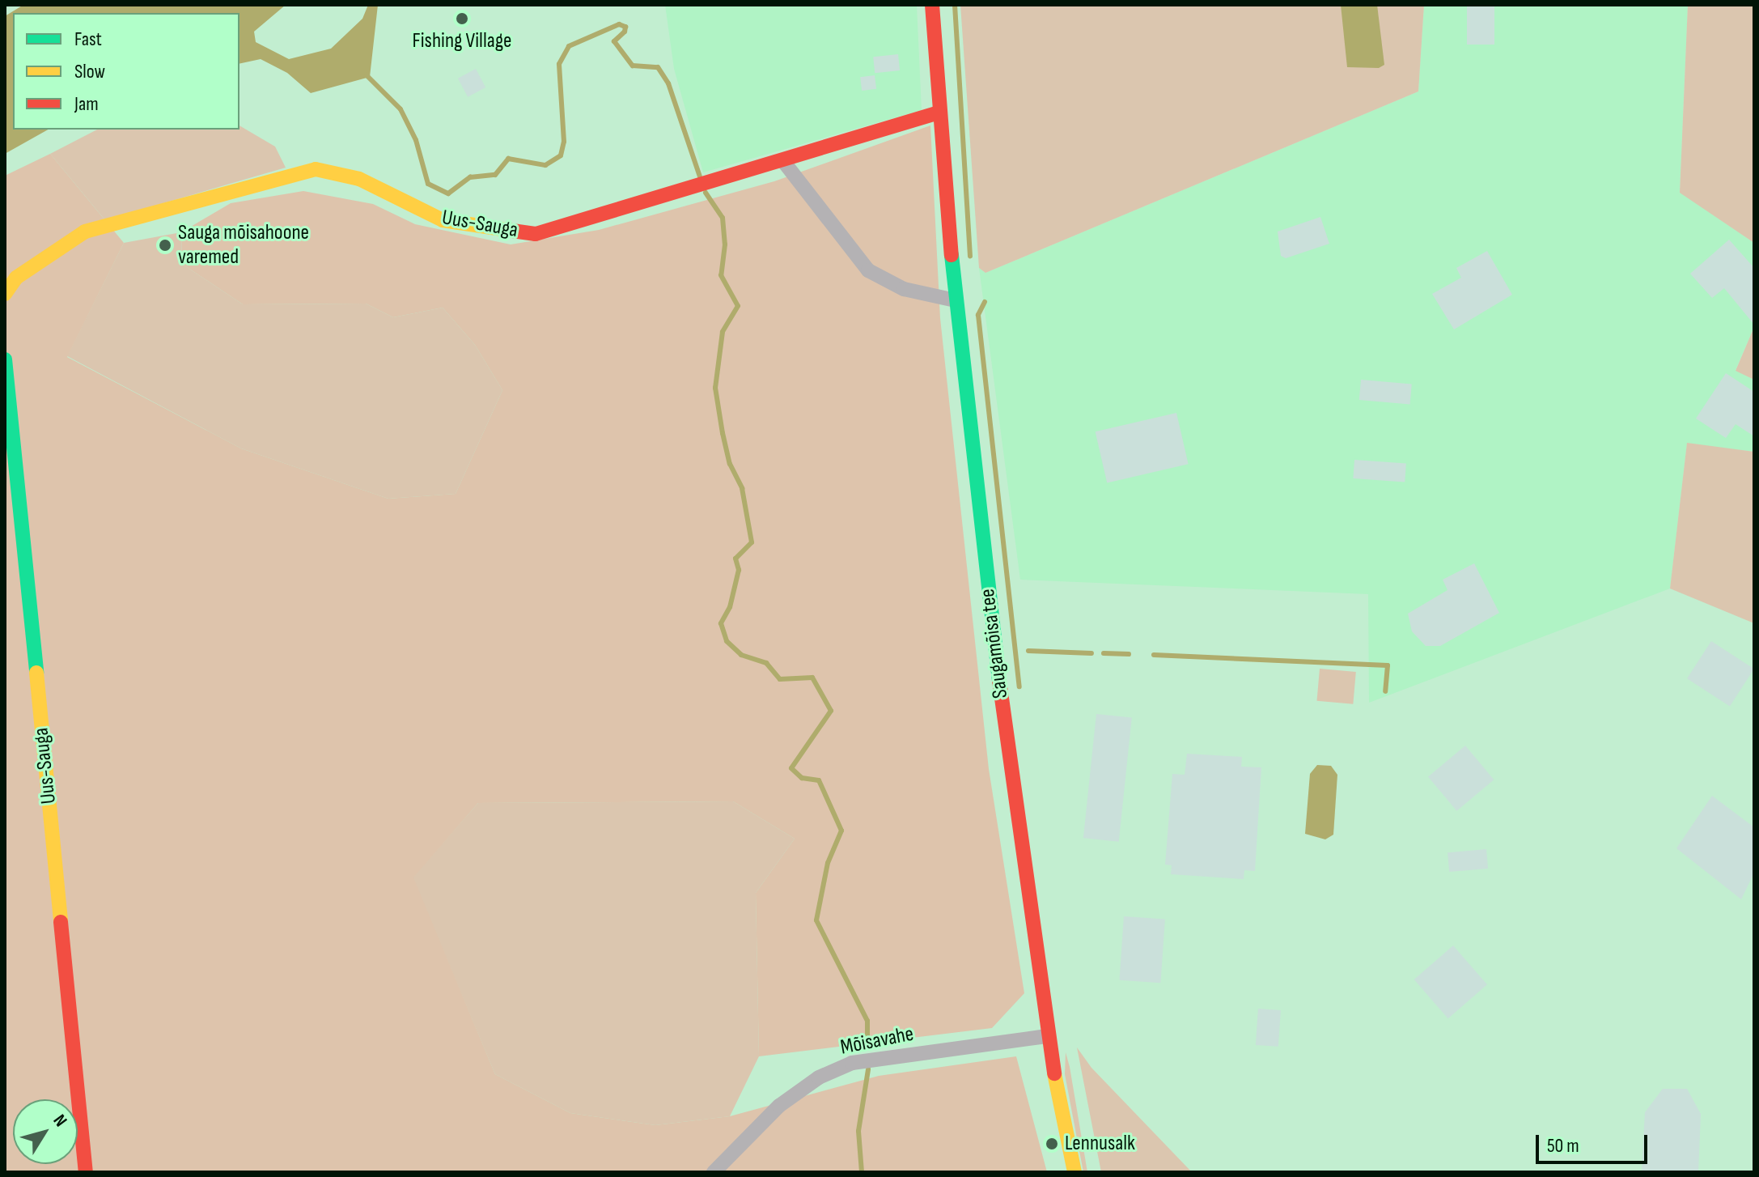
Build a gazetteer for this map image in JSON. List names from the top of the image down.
{
  "streets": {
    "street": ["Uus-Sauga", "Saugamõisa tee", "Mõisavahe"]
  },
  "crossings": [
    ["Uus-Sauga", "Saugamõisa tee"],
    ["Saugamõisa tee", "Mõisavahe"]
  ],
  "places": ["Fishing Village", "Sauga mõisahoone varemed", "Lennusalk"],
  "legend": ["Fast", "Slow", "Jam"],
  "scale_bar": "50 m",
  "north": "top right"
}
